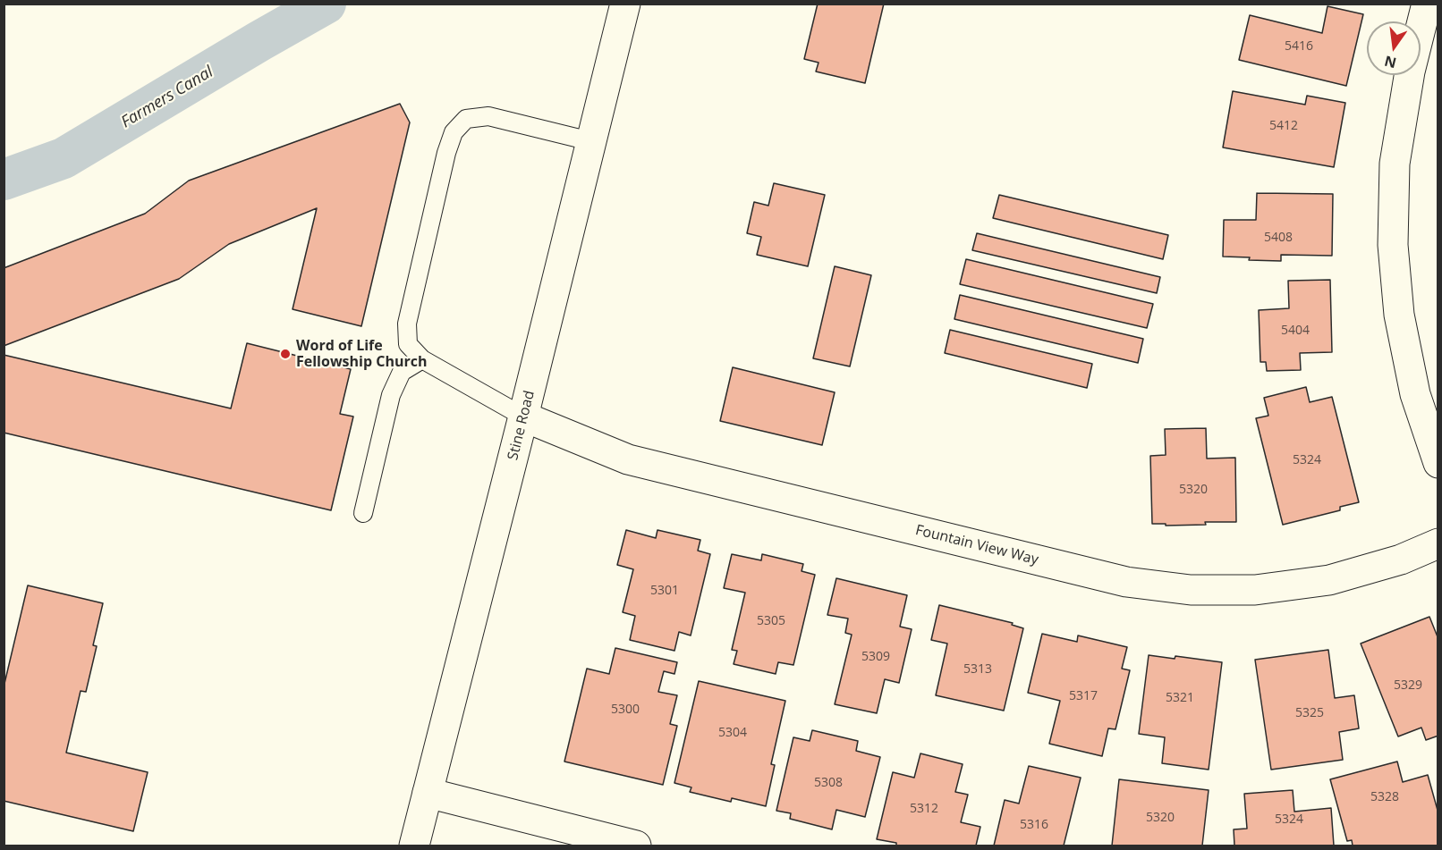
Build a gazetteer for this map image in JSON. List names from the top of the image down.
{
  "streets": {
    "street": ["Stine Road", "Fountain View Way"]
  },
  "crossings": [
    ["Stine Road", "Fountain View Way"]
  ],
  "water": ["Farmers Canal"],
  "places": ["Word of Life Fellowship Church"],
  "house_numbers": [
    "5416",
    "5412",
    "5408",
    "5404",
    "5324",
    "5320",
    "5301",
    "5305",
    "5309",
    "5313",
    "5329",
    "5317",
    "5321",
    "5300",
    "5325",
    "5304",
    "5308",
    "5328",
    "5312",
    "5320",
    "5324",
    "5316"
  ],
  "north": "bottom"
}
